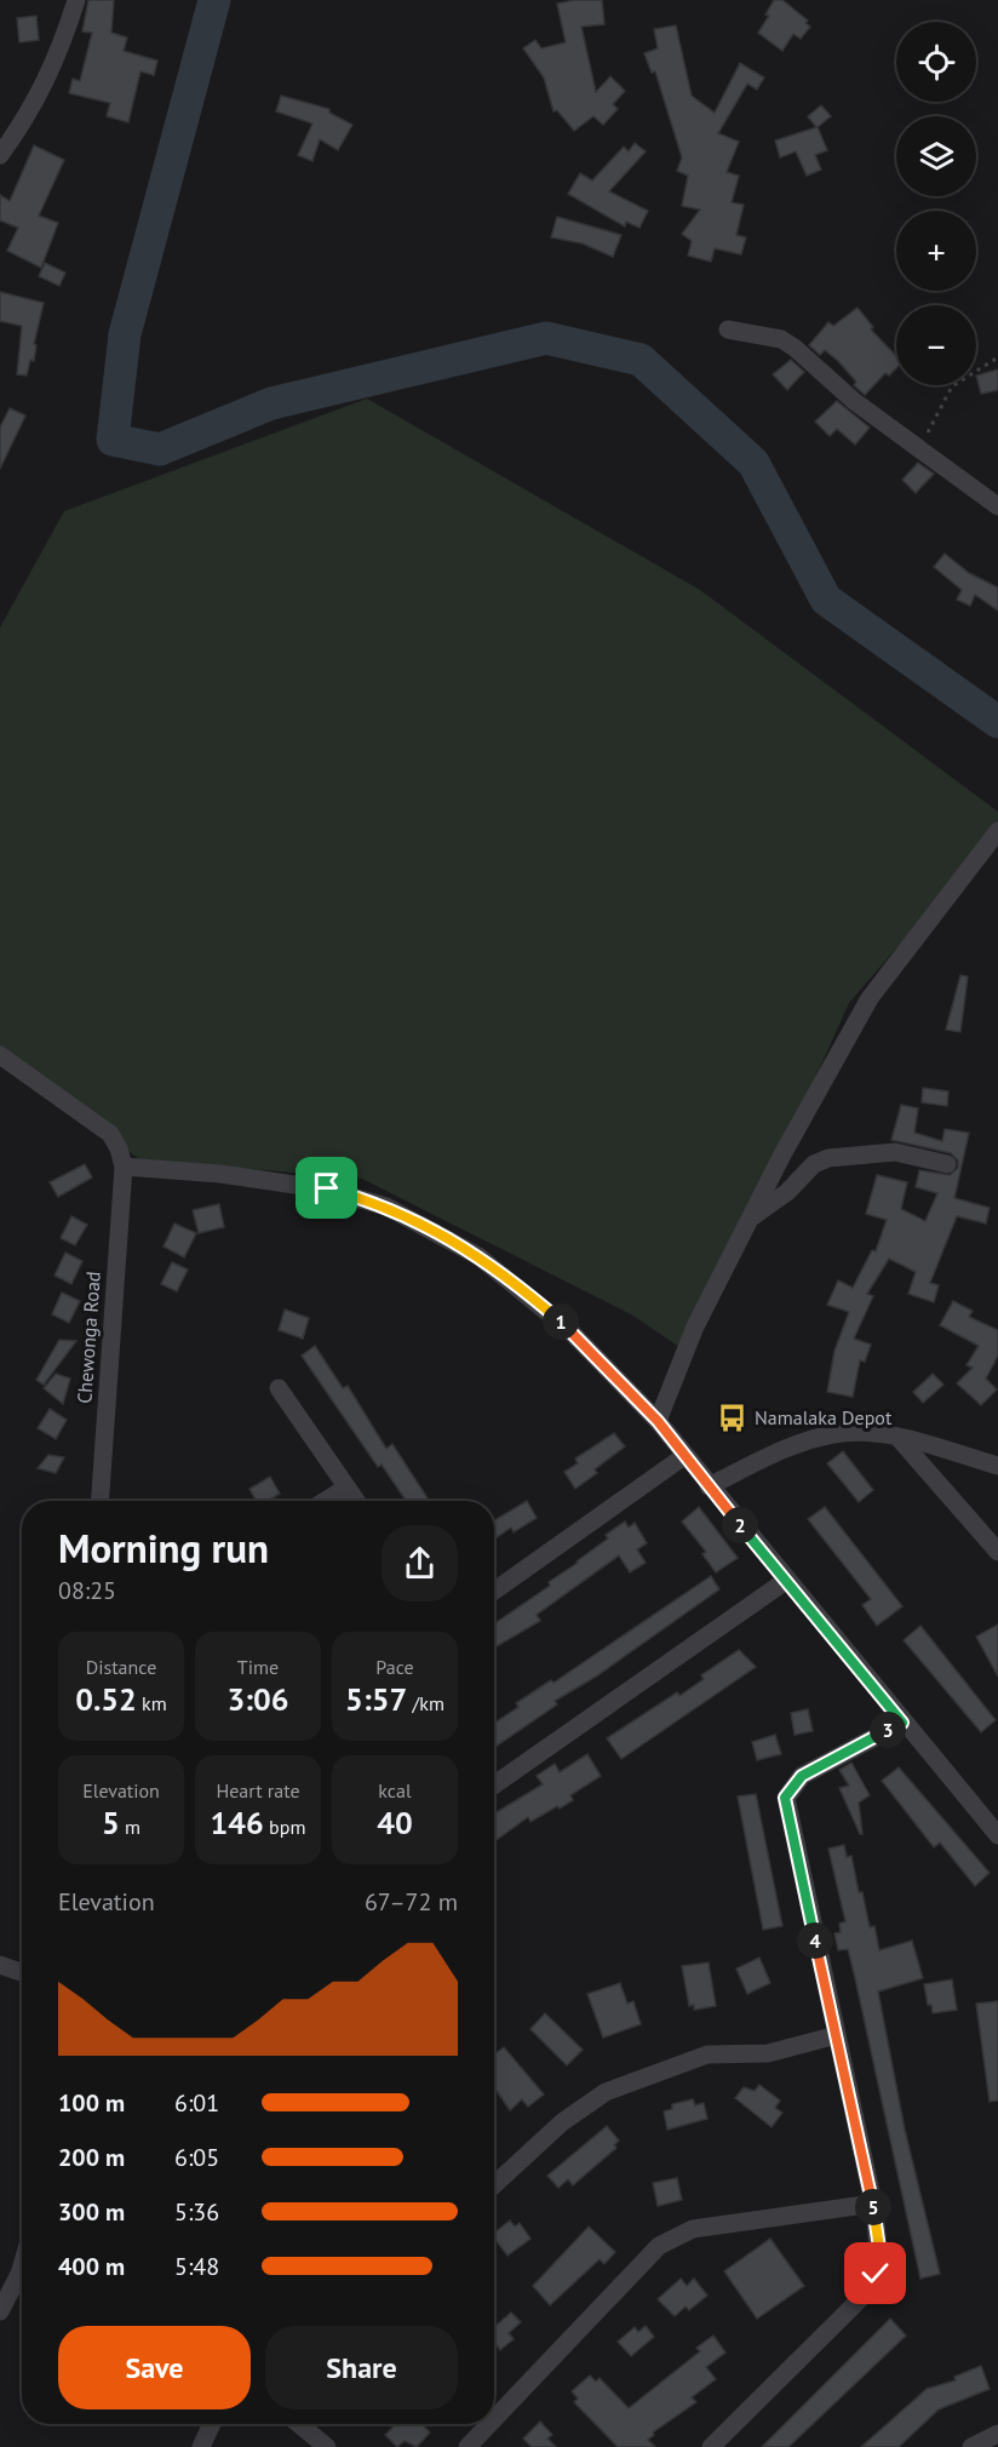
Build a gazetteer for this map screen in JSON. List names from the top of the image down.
{
  "streets": {
    "street": ["Chewonga Road"]
  },
  "places": {
    "bus stop": ["Namalaka Depot"]
  },
  "page": {
    "map_buttons": ["+", "−"],
    "pins": [
      "1",
      "2",
      "3",
      "4",
      "5"
    ],
    "heading": ["Morning run", "08:25"],
    "stats": [
      ["Distance", "0.52 km"],
      ["Time", "3:06"],
      ["Pace", "5:57 /km"],
      ["Elevation", "5 m"],
      ["Heart rate", "146 bpm"],
      ["kcal", "40"]
    ],
    "chart": ["Elevation", "67–72 m"],
    "list": [
      {
        "name": "100 m",
        "note": "6:01"
      },
      {
        "name": "200 m",
        "note": "6:05"
      },
      {
        "name": "300 m",
        "note": "5:36"
      },
      {
        "name": "400 m",
        "note": "5:48"
      }
    ],
    "buttons": ["Save", "Share"]
  }
}
